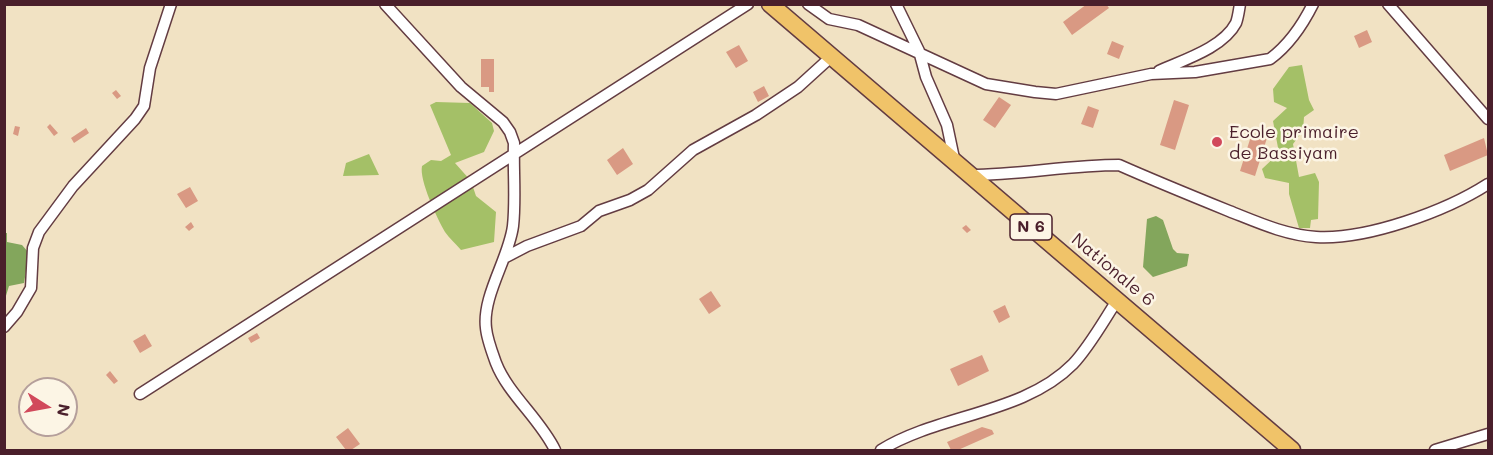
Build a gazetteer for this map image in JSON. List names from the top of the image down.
{
  "streets": {
    "main road": ["N 6", "Nationale 6"]
  },
  "places": ["Ecole primaire de Bassiyam"],
  "north": "right"
}
